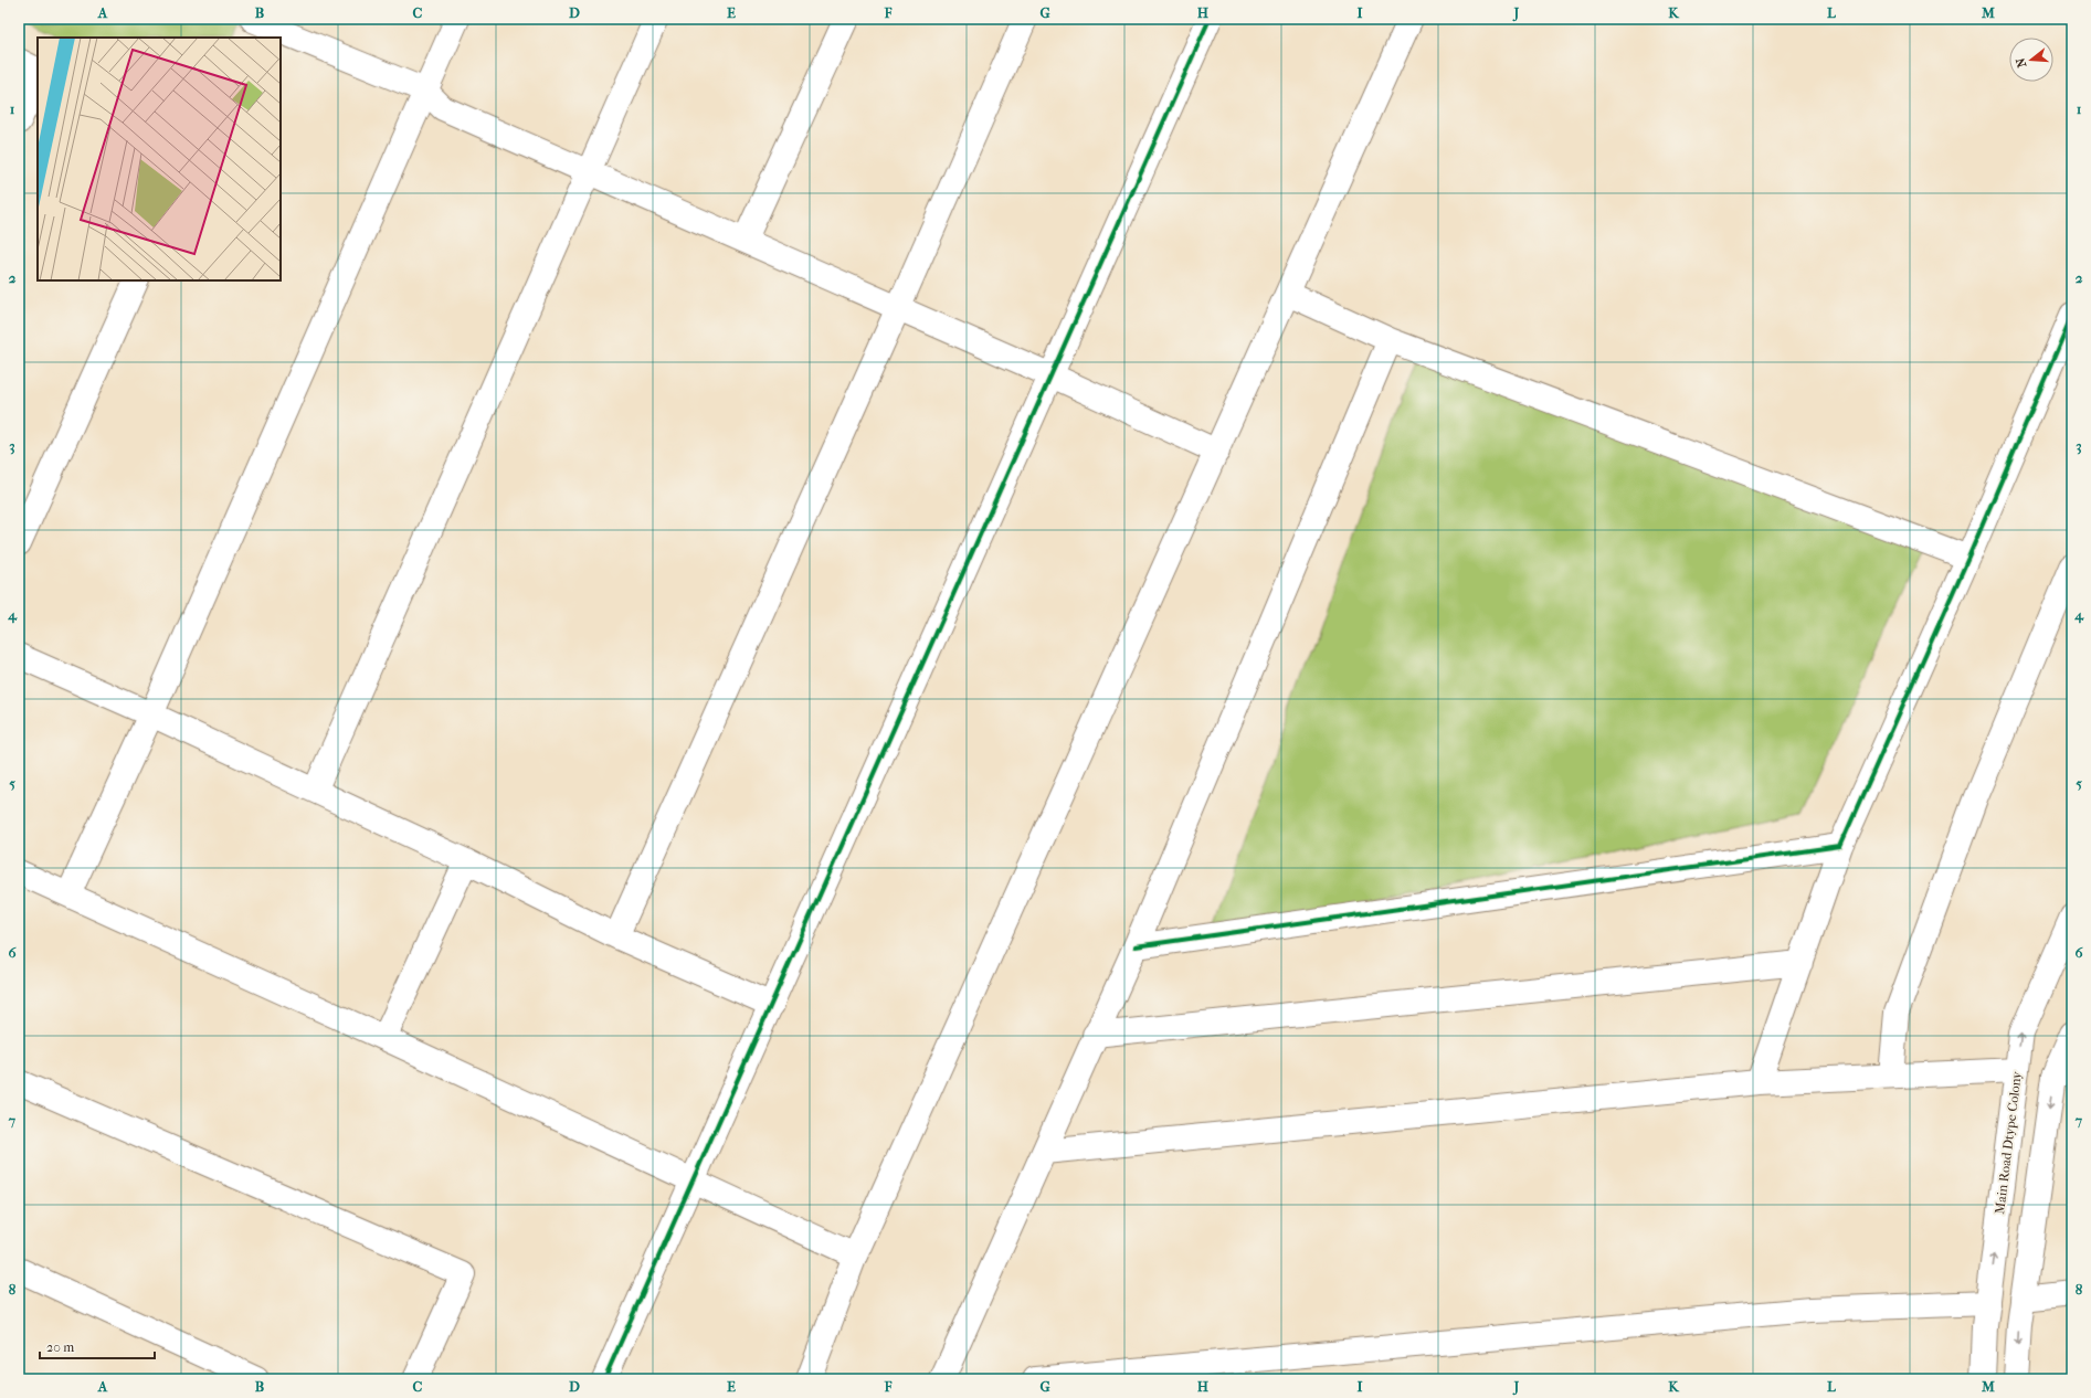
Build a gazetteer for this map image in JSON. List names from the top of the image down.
{
  "streets": {
    "street": ["Main Road Dtype Colony"]
  },
  "scale_bar": "20 m",
  "north": "left",
  "grid": {
    "columns": [
      "A",
      "B",
      "C",
      "D",
      "E",
      "F",
      "G",
      "H",
      "I",
      "J",
      "K",
      "L",
      "M"
    ],
    "rows": [
      "1",
      "2",
      "3",
      "4",
      "5",
      "6",
      "7",
      "8"
    ]
  }
}
